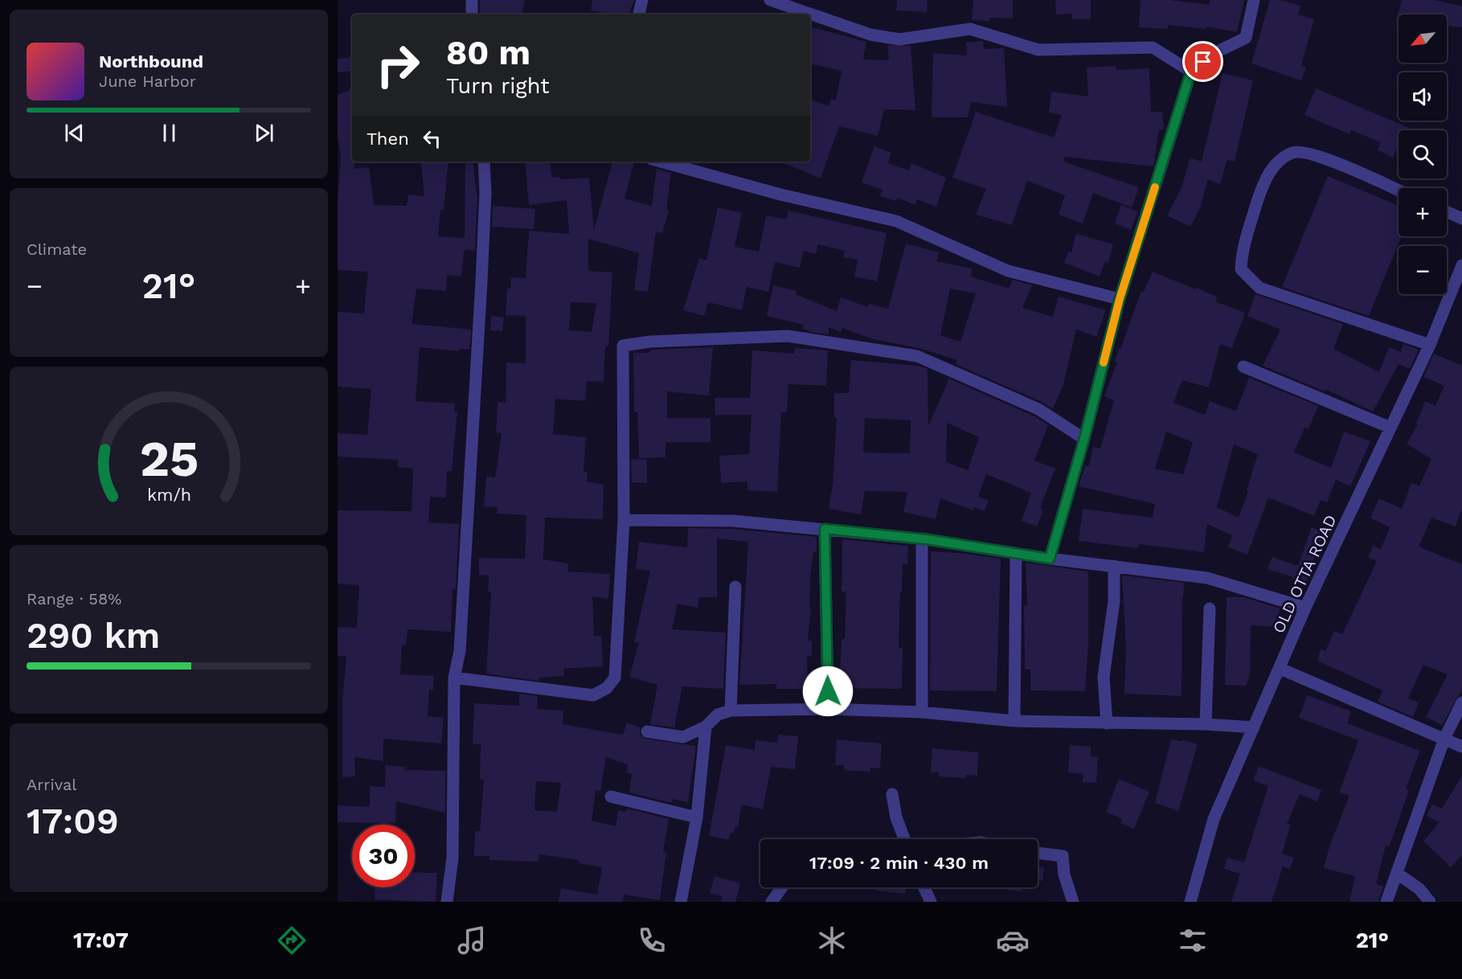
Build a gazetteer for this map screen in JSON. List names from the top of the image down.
{
  "streets": {
    "street": ["OLD OTTA ROAD"]
  },
  "north": "bottom left",
  "page": {
    "map_buttons": ["+", "−"],
    "turn": ["80 m", "Turn right"],
    "song": ["Northbound", "June Harbor"],
    "then": "Then",
    "tile": [
      "Climate",
      ["Range · 58%", "290 km"],
      ["Arrival", "17:09"]
    ],
    "heat": ["−", "21°", "+"],
    "limit": "30",
    "trip": "17:09 · 2 min · 430 m",
    "tabs": ["17:07", "21°"],
    "gauge": ["25", "km/h"]
  }
}
